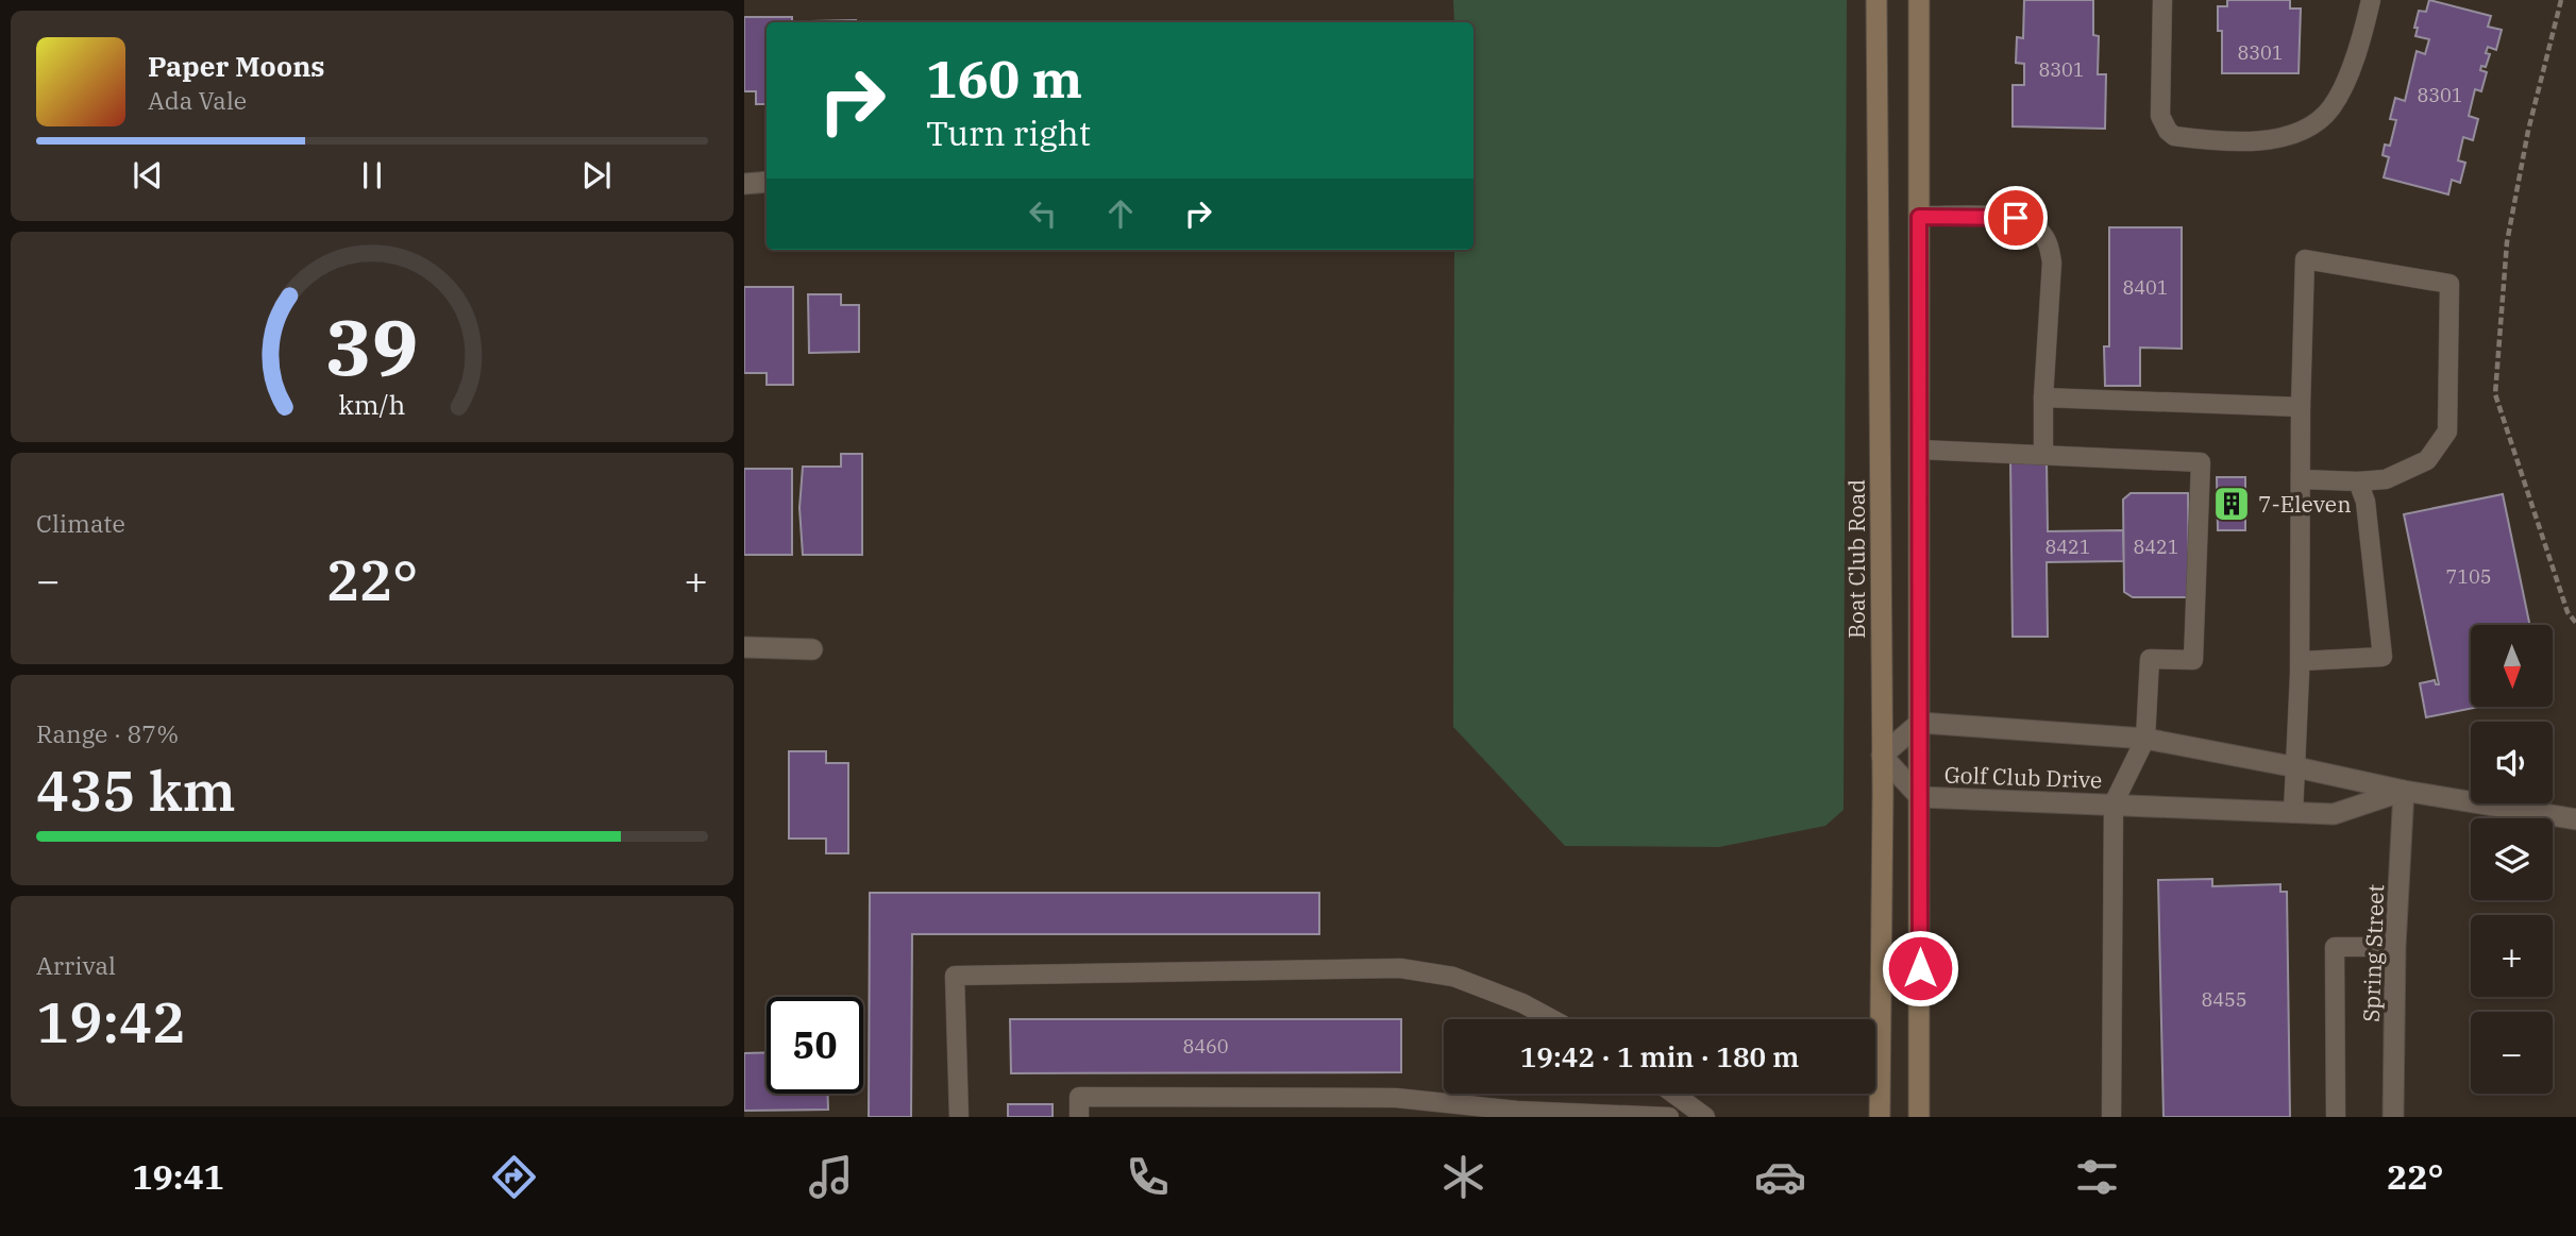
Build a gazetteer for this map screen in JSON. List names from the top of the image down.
{
  "streets": {
    "main road": ["Boat Club Road"],
    "street": ["Golf Club Drive", "Spring Street"]
  },
  "crossings": [
    ["Boat Club Road", "Golf Club Drive"],
    ["Golf Club Drive", "Spring Street"]
  ],
  "places": {
    "building": ["7-Eleven"]
  },
  "house_numbers": [
    "8301",
    "8301",
    "8301",
    "8401",
    "8421",
    "8421",
    "7105",
    "8455",
    "8460"
  ],
  "north": "bottom",
  "page": {
    "turn": ["160 m", "Turn right"],
    "song": ["Paper Moons", "Ada Vale"],
    "tile": [
      "Climate",
      ["Range · 87%", "435 km"],
      ["Arrival", "19:42"]
    ],
    "heat": ["−", "22°", "+"],
    "map_buttons": ["+", "−"],
    "limit": "50",
    "trip": "19:42 · 1 min · 180 m",
    "tabs": ["19:41", "22°"],
    "gauge": ["39", "km/h"]
  }
}
